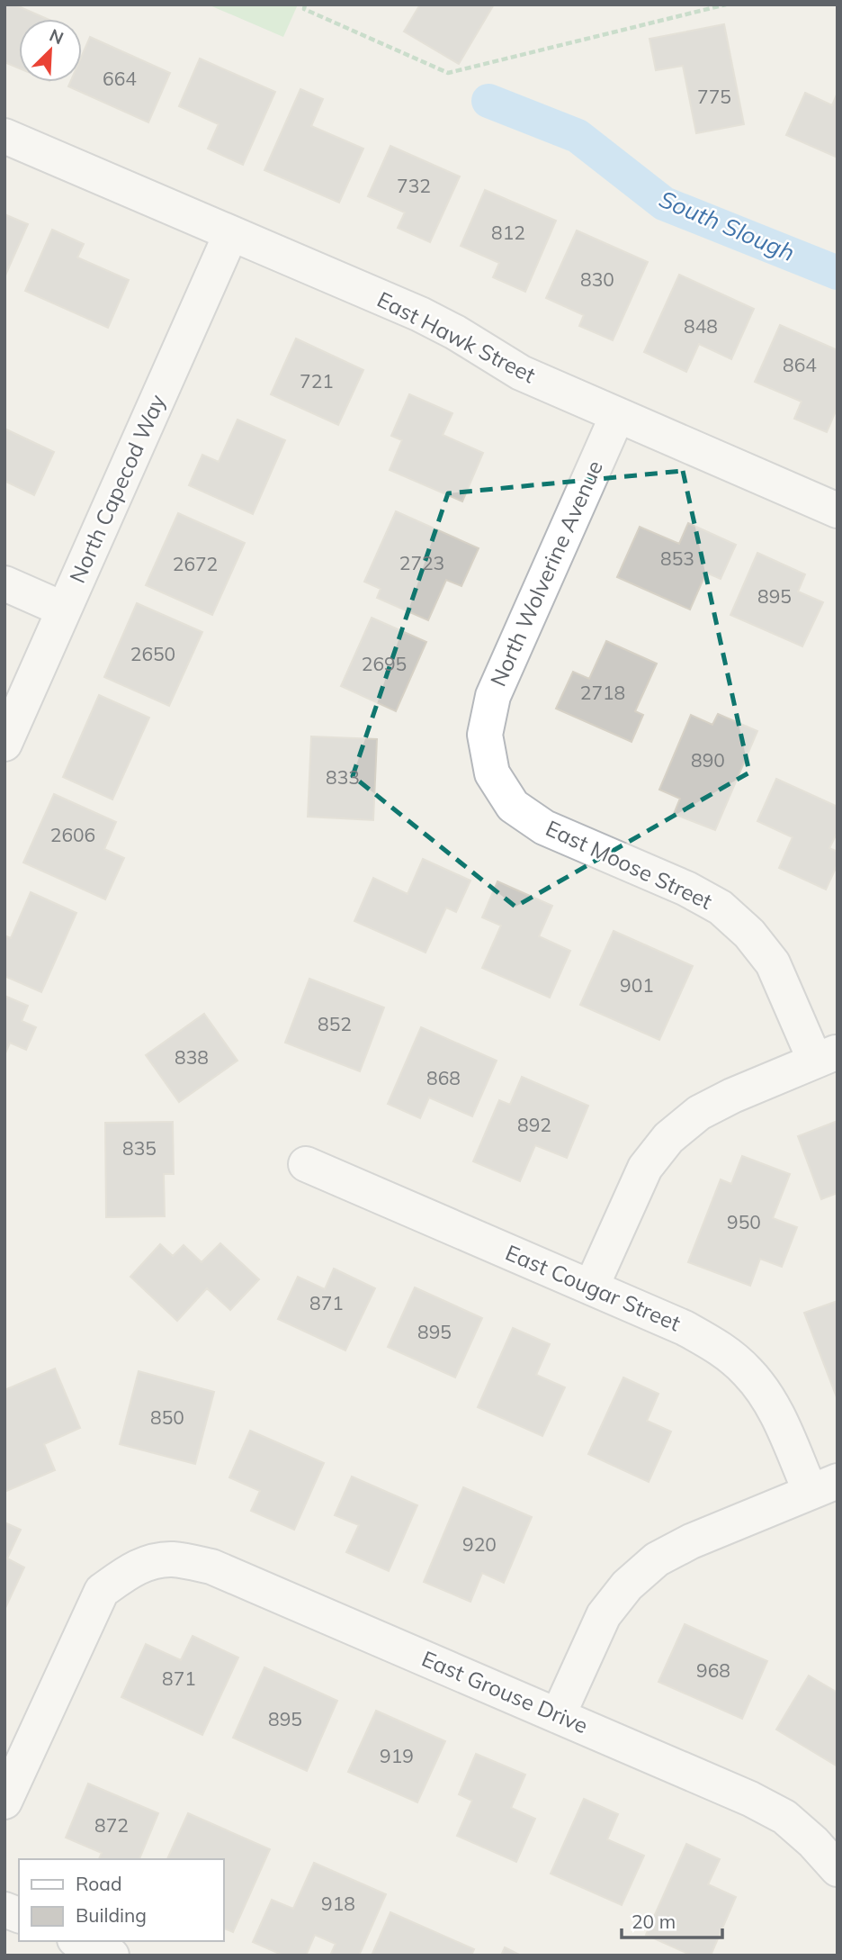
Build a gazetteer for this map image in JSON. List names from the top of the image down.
{
  "streets": {
    "street": [
      "East Hawk Street",
      "North Capecod Way",
      "North Wolverine Avenue",
      "East Moose Street",
      "East Cougar Street",
      "East Grouse Drive"
    ]
  },
  "crossings": [
    ["East Hawk Street", "North Capecod Way"],
    ["East Hawk Street", "North Wolverine Avenue"],
    ["North Wolverine Avenue", "East Moose Street"]
  ],
  "water": ["South Slough"],
  "house_numbers": [
    "664",
    "775",
    "732",
    "812",
    "830",
    "848",
    "864",
    "721",
    "853",
    "2723",
    "2672",
    "895",
    "2650",
    "2695",
    "2718",
    "890",
    "833",
    "2606",
    "901",
    "852",
    "838",
    "868",
    "892",
    "835",
    "950",
    "871",
    "895",
    "850",
    "920",
    "968",
    "871",
    "895",
    "919",
    "872",
    "918"
  ],
  "legend": ["Road", "Building"],
  "scale_bar": "20 m",
  "north": "top right"
}
